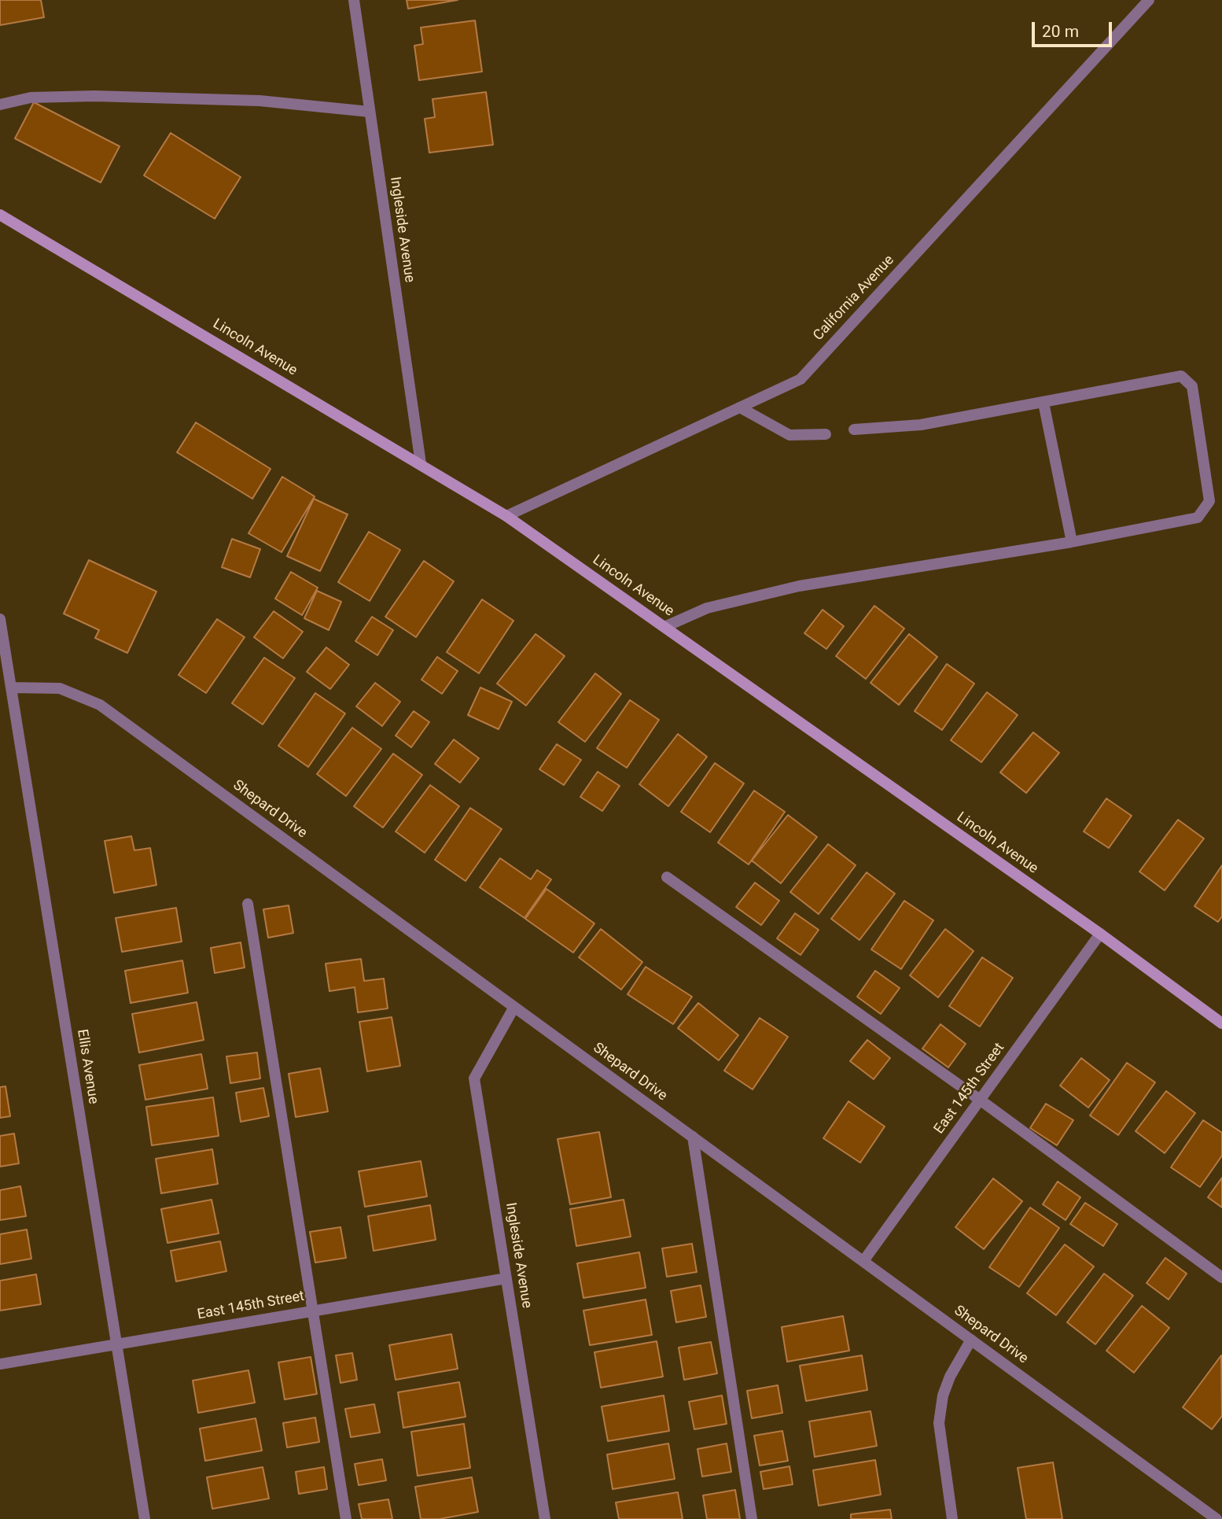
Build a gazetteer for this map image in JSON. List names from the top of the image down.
{
  "streets": {
    "street": [
      "Ingleside Avenue",
      "California Avenue",
      "Lincoln Avenue",
      "Shepard Drive",
      "Ellis Avenue",
      "East 145th Street"
    ]
  },
  "crossings": [
    ["Ingleside Avenue", "Lincoln Avenue"],
    ["Ingleside Avenue", "Shepard Drive"],
    ["Ingleside Avenue", "East 145th Street"],
    ["California Avenue", "Lincoln Avenue"],
    ["Lincoln Avenue", "East 145th Street"],
    ["Shepard Drive", "Ellis Avenue"],
    ["Shepard Drive", "East 145th Street"],
    ["Ellis Avenue", "East 145th Street"]
  ],
  "scale_bar": "20 m"
}
